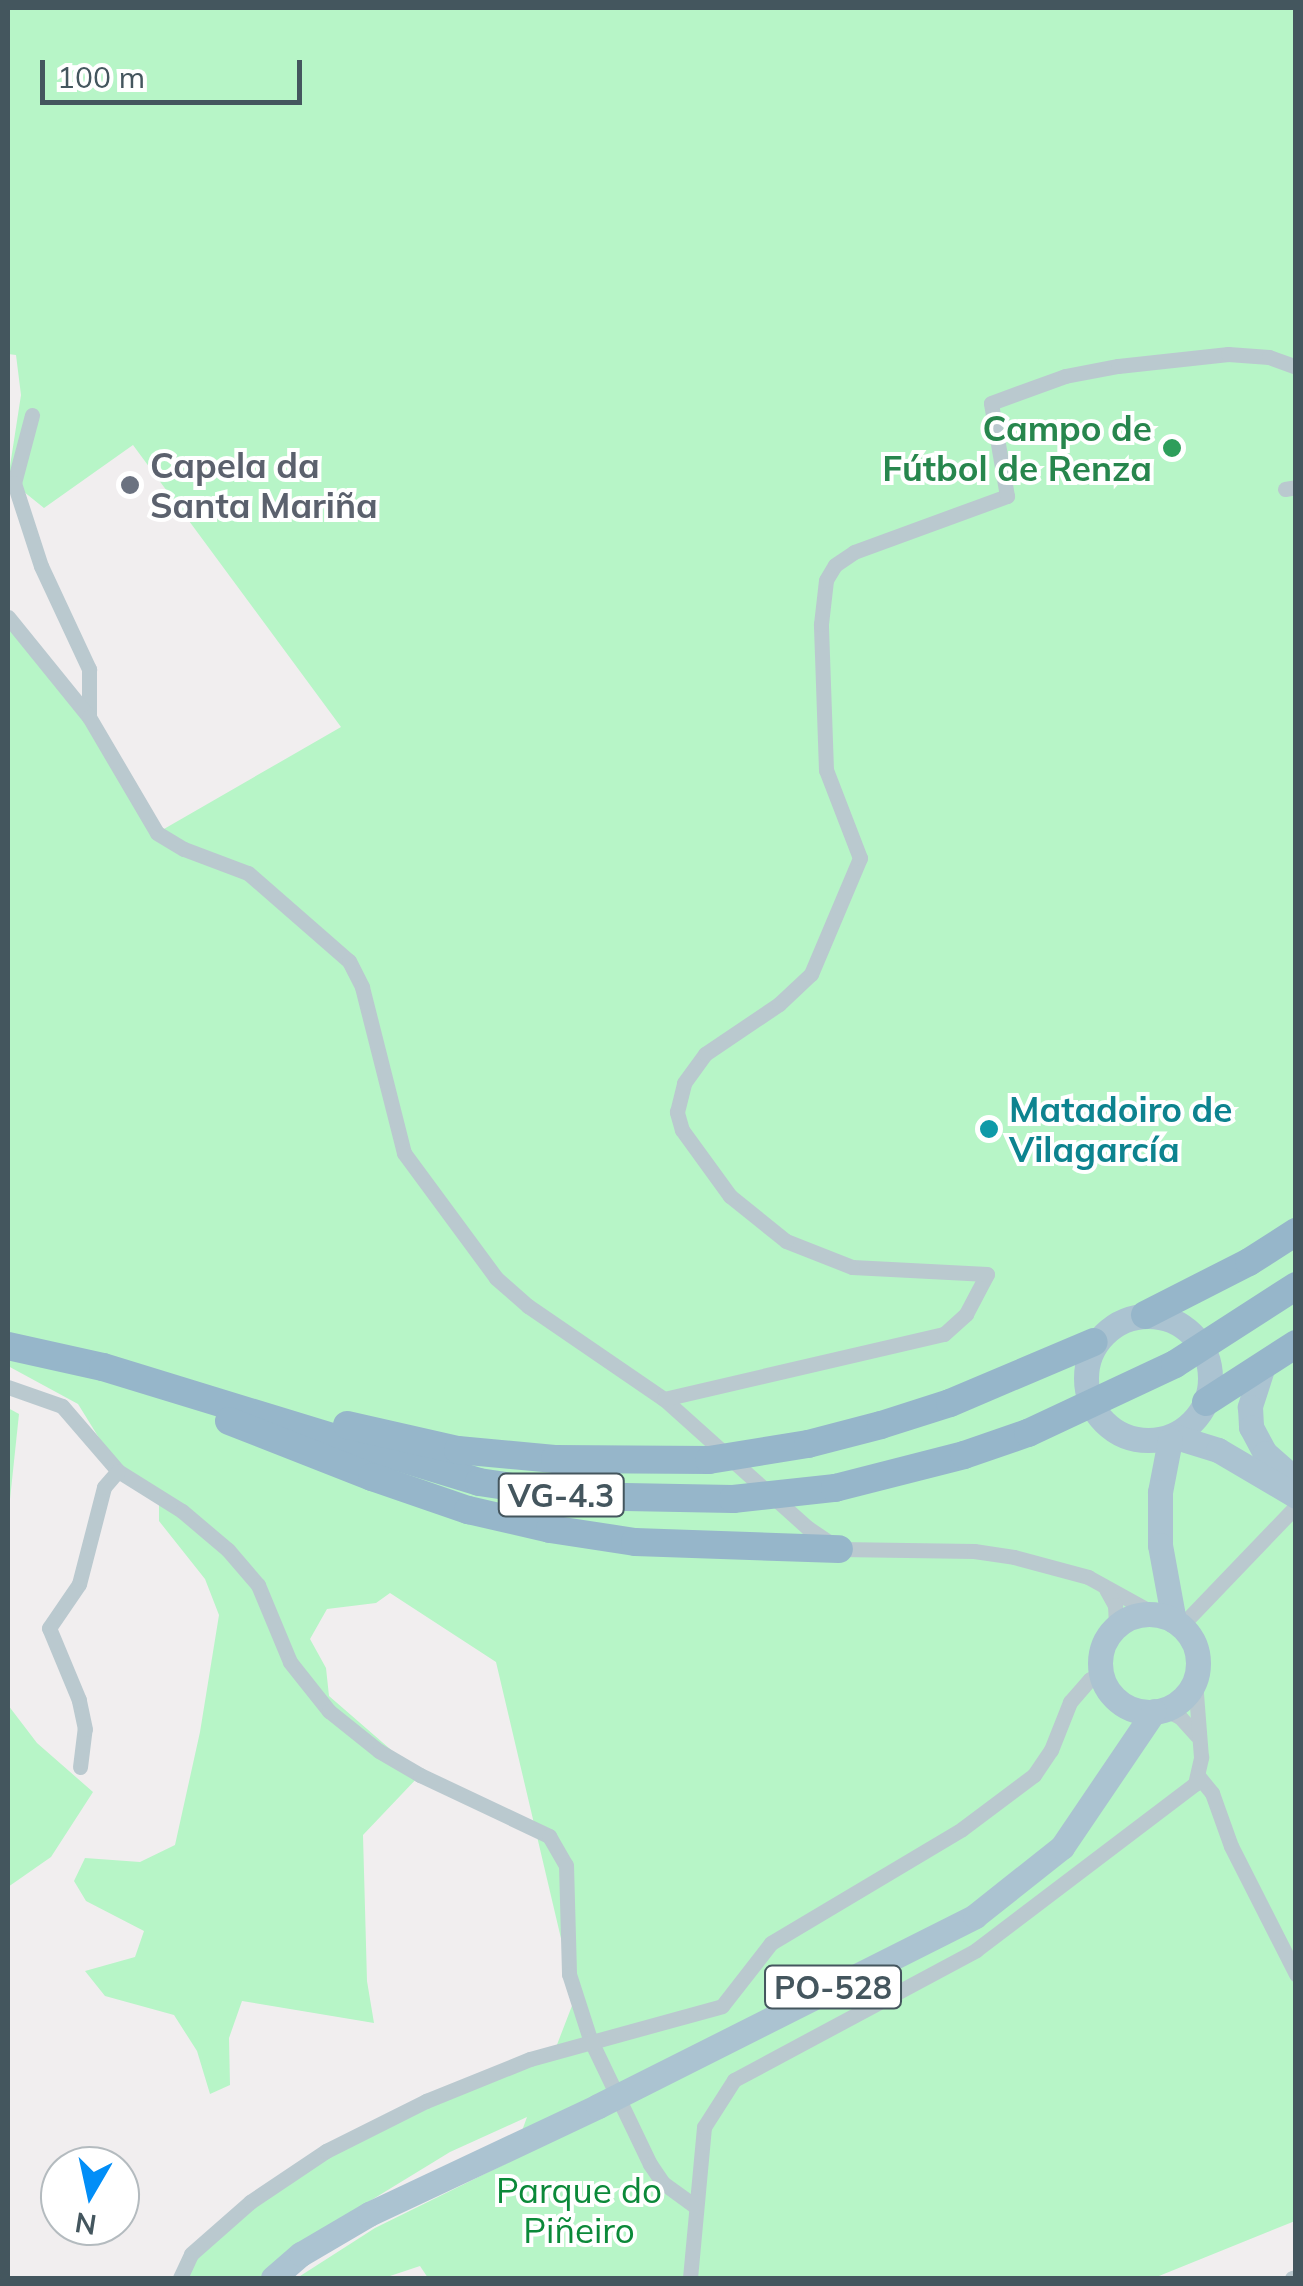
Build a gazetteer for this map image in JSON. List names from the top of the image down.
{
  "streets": {
    "highway": ["VG-4.3"],
    "main road": ["PO-528"]
  },
  "parks": ["Parque do Piñeiro"],
  "places": ["Campo de Fútbol de Renza", "Capela da Santa Mariña", "Matadoiro de Vilagarcía"],
  "scale_bar": "100 m",
  "north": "bottom"
}
